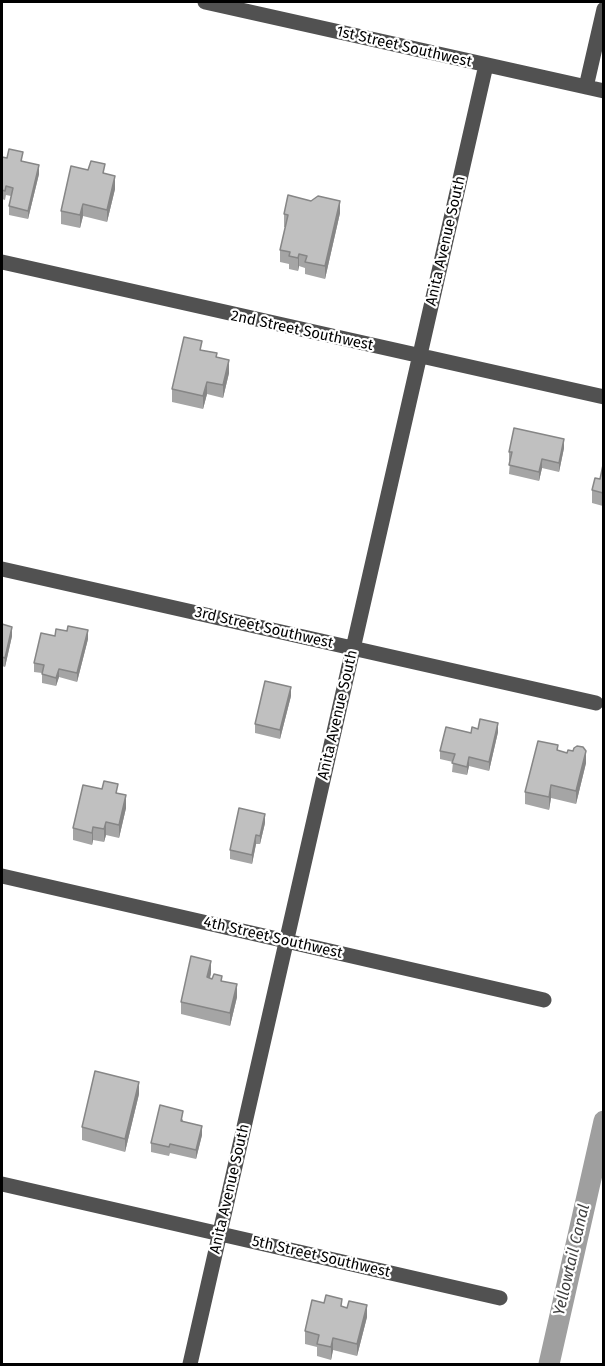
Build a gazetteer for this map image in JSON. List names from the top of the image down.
{
  "streets": {
    "street": [
      "1st Street Southwest",
      "Anita Avenue South",
      "2nd Street Southwest",
      "3rd Street Southwest",
      "4th Street Southwest",
      "5th Street Southwest"
    ]
  },
  "crossings": [
    ["1st Street Southwest", "Anita Avenue South"],
    ["Anita Avenue South", "2nd Street Southwest"],
    ["Anita Avenue South", "3rd Street Southwest"],
    ["Anita Avenue South", "4th Street Southwest"],
    ["Anita Avenue South", "5th Street Southwest"]
  ],
  "water": ["Yellowtail Canal"]
}
